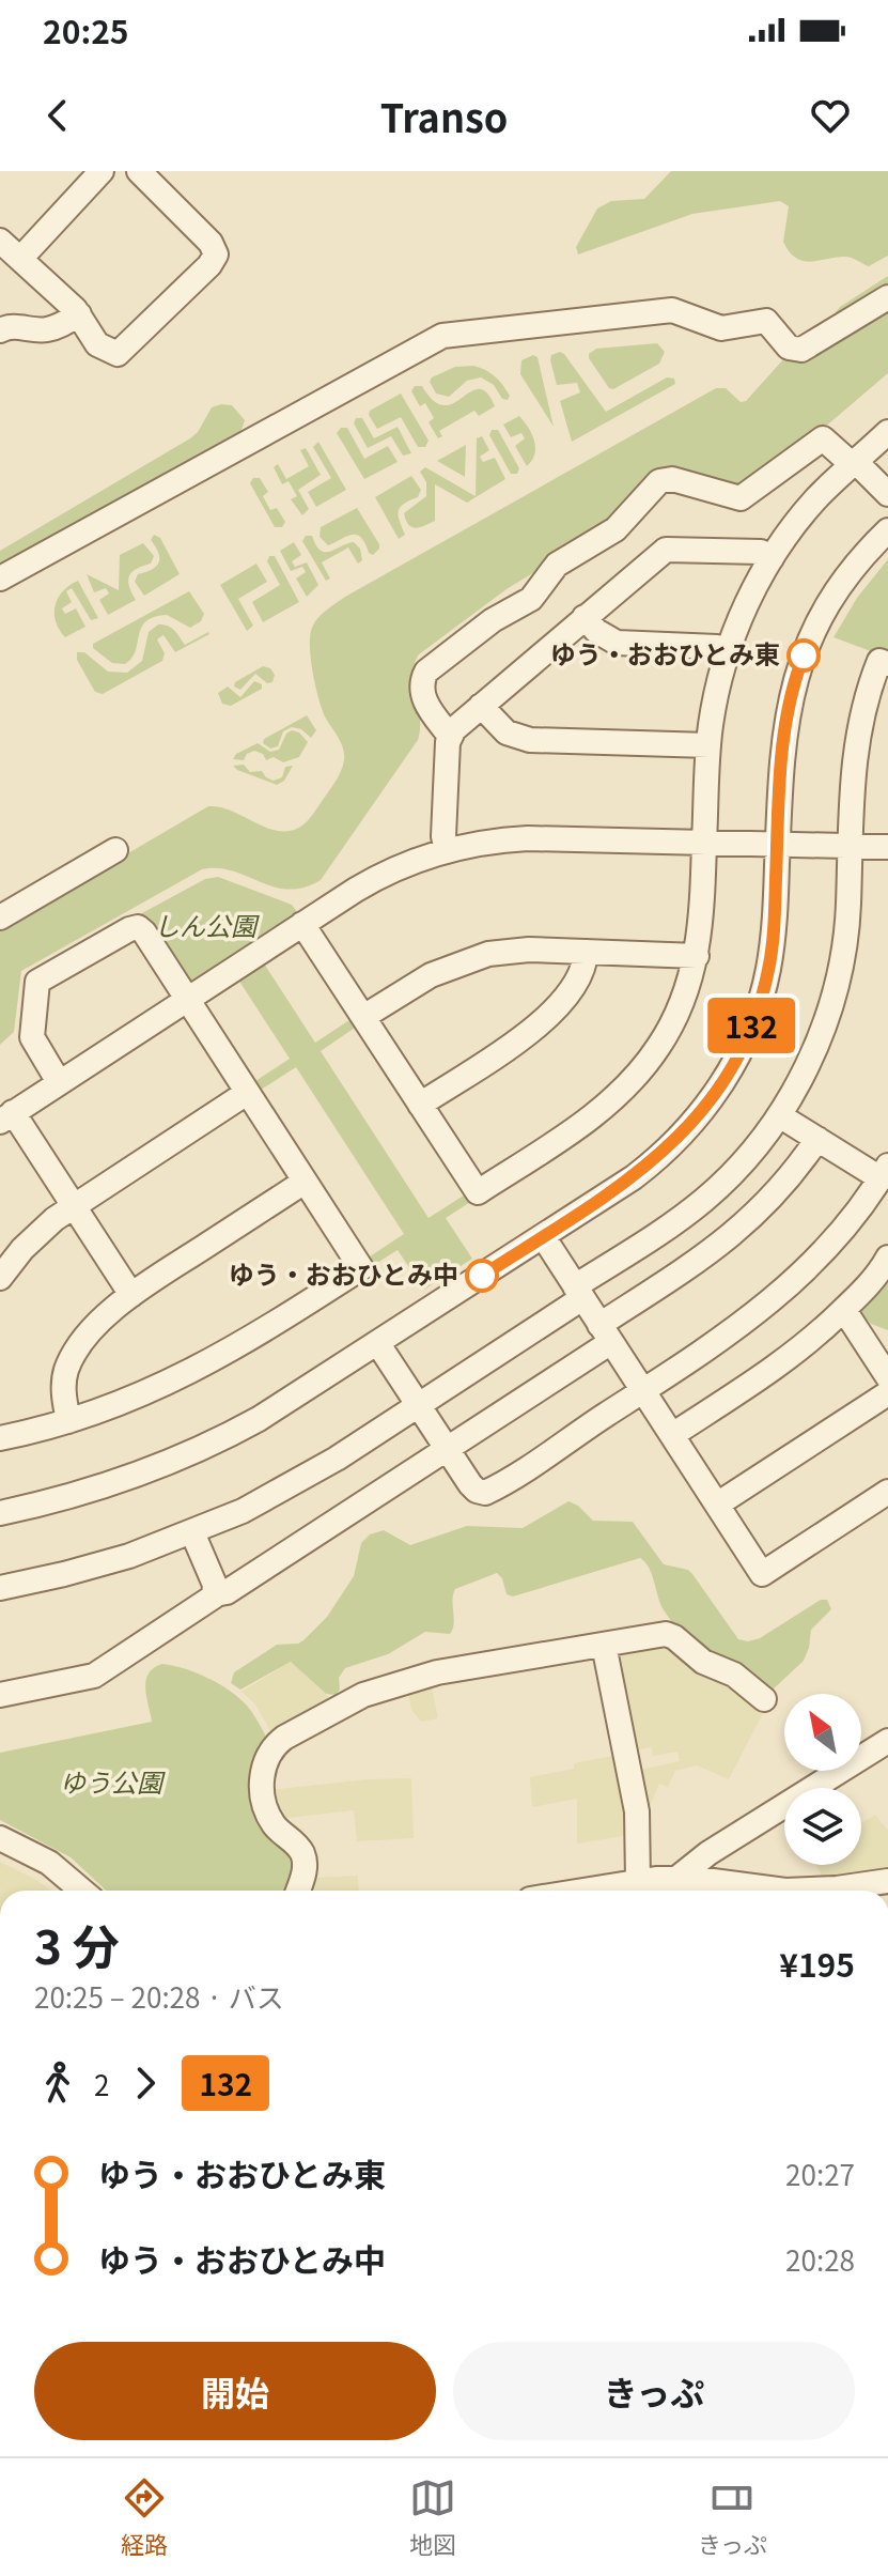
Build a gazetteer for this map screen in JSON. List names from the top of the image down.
{
  "parks": ["しん公園", "ゆう公園"],
  "places": ["ゆう・おおひとみ東", "ゆう・おおひとみ中"],
  "lines": ["bus line 132"],
  "north": "top left",
  "page": {
    "status": "20:25",
    "header": "Transo",
    "on_map": "132",
    "heading": ["3 分", "20:25 – 20:28 · バス", "¥195"],
    "legs": ["2", "132"],
    "list": [
      {
        "name": "ゆう・おおひとみ東",
        "value": "20:27"
      },
      {
        "name": "ゆう・おおひとみ中",
        "value": "20:28"
      }
    ],
    "buttons": ["開始", "きっぷ"],
    "tabs": ["経路", "地図", "きっぷ"]
  }
}
